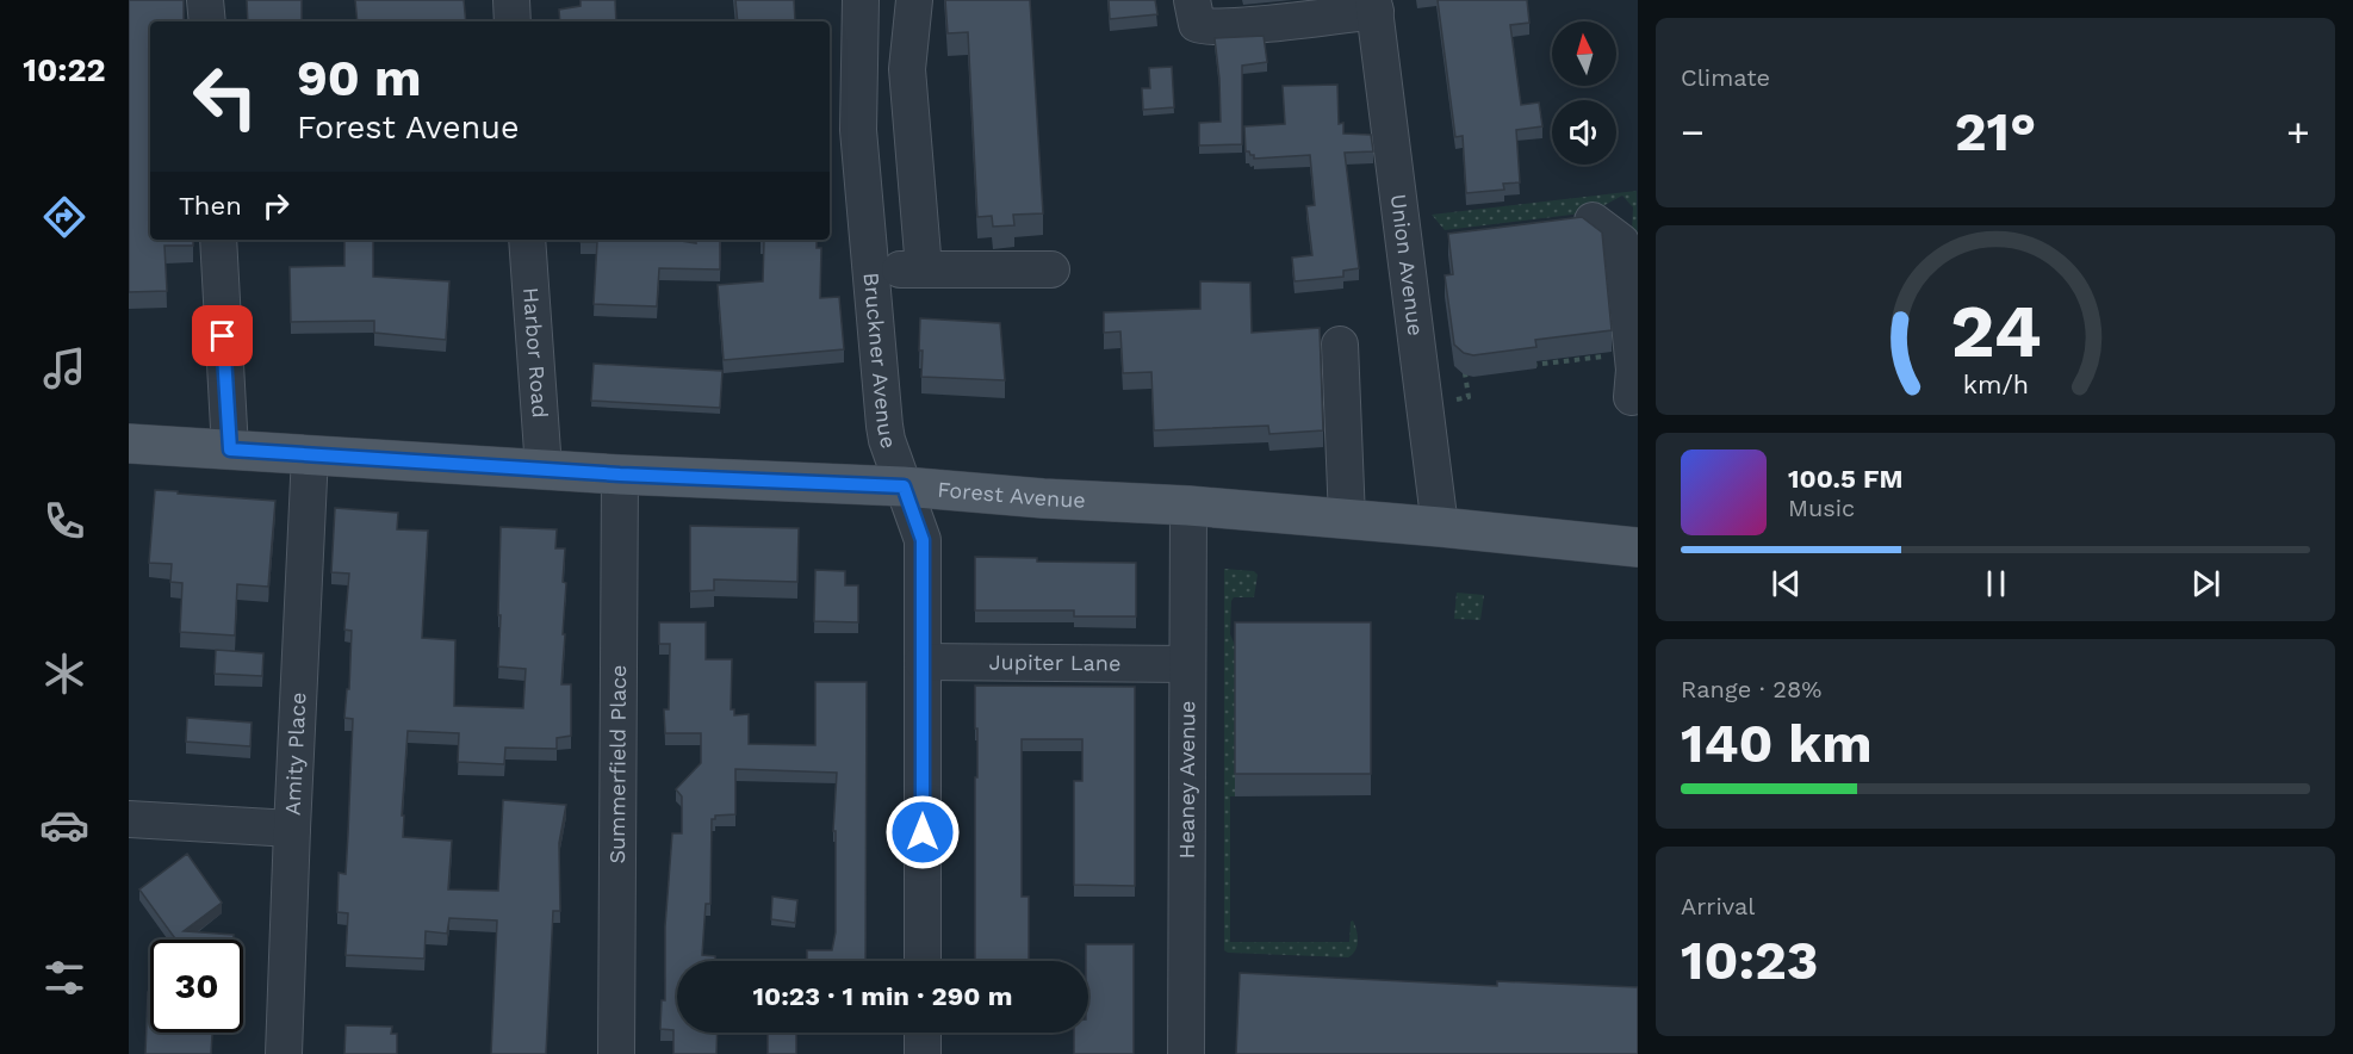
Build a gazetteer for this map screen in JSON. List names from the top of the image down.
{
  "streets": {
    "main road": ["Forest Avenue"],
    "street": [
      "Union Avenue",
      "Harbor Road",
      "Bruckner Avenue",
      "Jupiter Lane",
      "Amity Place",
      "Summerfield Place",
      "Heaney Avenue"
    ]
  },
  "crossings": [
    ["Union Avenue", "Forest Avenue"],
    ["Harbor Road", "Forest Avenue"],
    ["Bruckner Avenue", "Forest Avenue"],
    ["Bruckner Avenue", "Jupiter Lane"],
    ["Forest Avenue", "Amity Place"],
    ["Forest Avenue", "Summerfield Place"],
    ["Forest Avenue", "Heaney Avenue"],
    ["Jupiter Lane", "Heaney Avenue"]
  ],
  "north": "top",
  "page": {
    "tabs": "10:22",
    "tile": [
      "Climate",
      ["Range · 28%", "140 km"],
      ["Arrival", "10:23"]
    ],
    "turn": ["90 m", "Forest Avenue"],
    "heat": ["−", "21°", "+"],
    "then": "Then",
    "song": ["100.5 FM", "Music"],
    "limit": "30",
    "trip": "10:23 · 1 min · 290 m",
    "gauge": ["24", "km/h"]
  }
}
